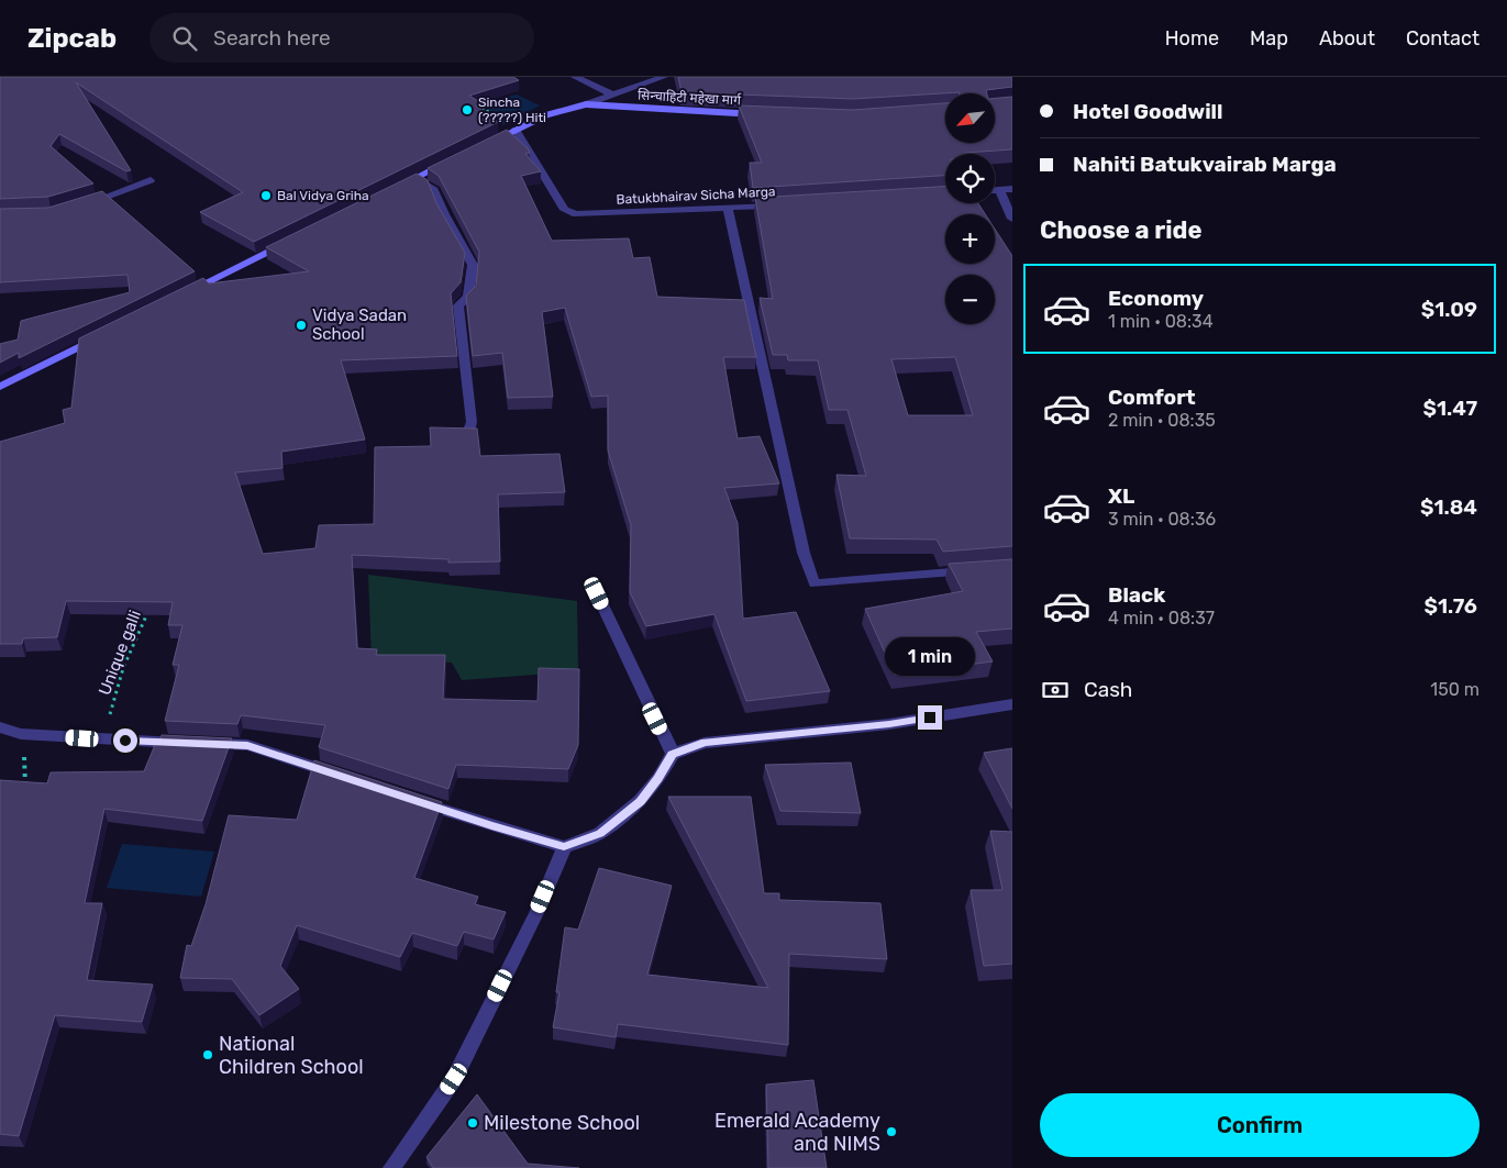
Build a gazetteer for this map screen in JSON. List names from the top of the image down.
{
  "streets": {
    "street": ["सिन्चाहिटी महेखा मार्ग", "Batukbhairav Sicha Marga"],
    "path": ["Unique galli"]
  },
  "crossings": [
    ["सिन्चाहिटी महेखा मार्ग", "Batukbhairav Sicha Marga"]
  ],
  "places": [
    "Sincha (?????) Hiti",
    "Bal Vidya Griha",
    "Vidya Sadan School",
    "National Children School",
    "Milestone School",
    "Emerald Academy and NIMS"
  ],
  "north": "bottom left",
  "page": {
    "header": "Zipcab",
    "search": "Search here",
    "nav": [
      "Home",
      "Map",
      "About",
      "Contact"
    ],
    "banner": ["Hotel Goodwill", "Nahiti Batukvairab Marga"],
    "map_buttons": ["+", "−"],
    "heading": "Choose a ride",
    "list": [
      {
        "name": "Economy",
        "note": "1 min · 08:34",
        "value": "$1.09"
      },
      {
        "name": "Comfort",
        "note": "2 min · 08:35",
        "value": "$1.47"
      },
      {
        "name": "XL",
        "note": "3 min · 08:36",
        "value": "$1.84"
      },
      {
        "name": "Black",
        "note": "4 min · 08:37",
        "value": "$1.76"
      }
    ],
    "bubble": "1 min",
    "pay": ["Cash", "150 m"],
    "buttons": "Confirm"
  }
}
